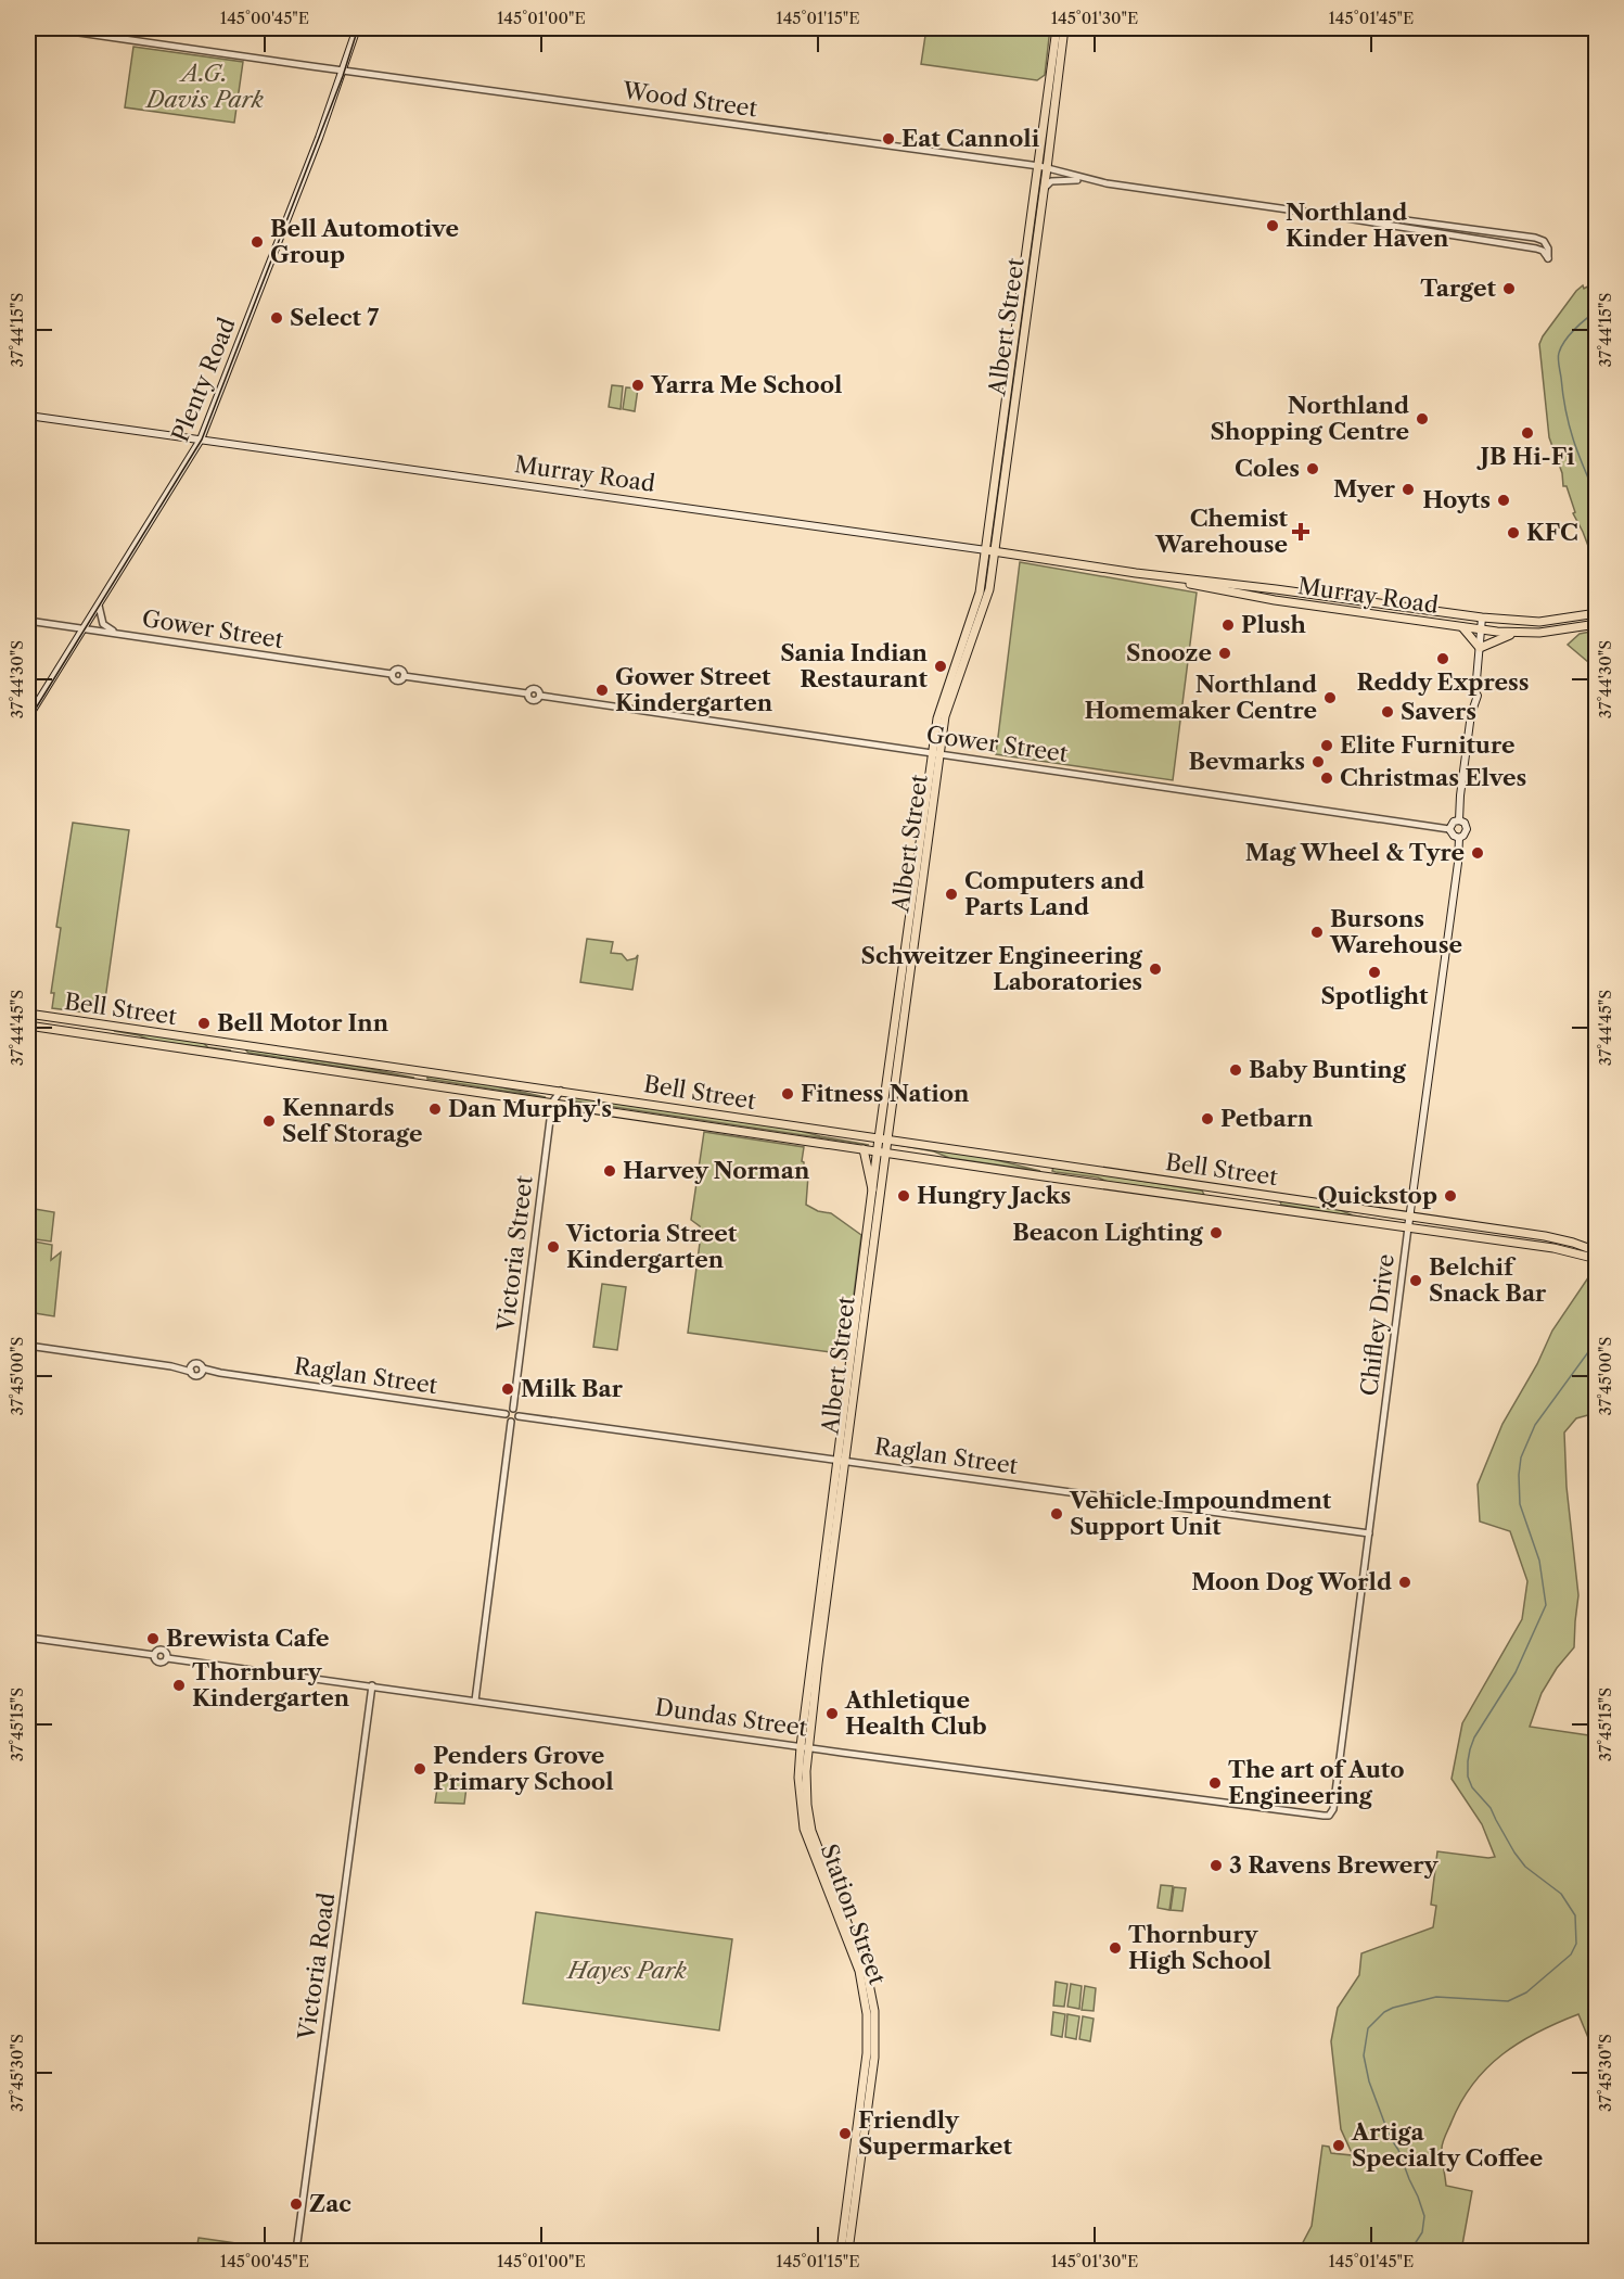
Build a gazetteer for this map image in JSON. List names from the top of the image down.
{
  "streets": {
    "main road": [
      "Albert Street",
      "Plenty Road",
      "Murray Road",
      "Bell Street",
      "Chifley Drive",
      "Station Street"
    ],
    "street": [
      "Wood Street",
      "Gower Street",
      "Victoria Street",
      "Raglan Street",
      "Dundas Street",
      "Victoria Road"
    ]
  },
  "crossings": [
    ["Wood Street", "Albert Street"],
    ["Wood Street", "Plenty Road"],
    ["Albert Street", "Murray Road"],
    ["Albert Street", "Gower Street"],
    ["Albert Street", "Bell Street"],
    ["Albert Street", "Raglan Street"],
    ["Albert Street", "Dundas Street"],
    ["Albert Street", "Station Street"],
    ["Plenty Road", "Murray Road"],
    ["Plenty Road", "Gower Street"],
    ["Gower Street", "Chifley Drive"],
    ["Bell Street", "Victoria Street"],
    ["Bell Street", "Chifley Drive"],
    ["Victoria Street", "Raglan Street"],
    ["Chifley Drive", "Raglan Street"],
    ["Chifley Drive", "Dundas Street"],
    ["Dundas Street", "Station Street"],
    ["Dundas Street", "Victoria Road"]
  ],
  "parks": ["A.G. Davis Park", "Hayes Park"],
  "places": {
    "other": [
      "Eat Cannoli",
      "Northland Kinder Haven",
      "Bell Automotive Group",
      "Target",
      "Select 7",
      "Yarra Me School",
      "Northland Shopping Centre",
      "JB Hi-Fi",
      "Coles",
      "Myer",
      "Hoyts",
      "KFC",
      "Plush",
      "Snooze",
      "Reddy Express",
      "Sania Indian Restaurant",
      "Gower Street Kindergarten",
      "Northland Homemaker Centre",
      "Savers",
      "Elite Furniture",
      "Bevmarks",
      "Christmas Elves",
      "Mag Wheel & Tyre",
      "Computers and Parts Land",
      "Bursons Warehouse",
      "Schweitzer Engineering Laboratories",
      "Spotlight",
      "Bell Motor Inn",
      "Baby Bunting",
      "Fitness Nation",
      "Dan Murphy's",
      "Petbarn",
      "Kennards Self Storage",
      "Harvey Norman",
      "Hungry Jacks",
      "Quickstop",
      "Beacon Lighting",
      "Victoria Street Kindergarten",
      "Belchif Snack Bar",
      "Milk Bar",
      "Vehicle Impoundment Support Unit",
      "Moon Dog World",
      "Brewista Cafe",
      "Thornbury Kindergarten",
      "Athletique Health Club",
      "Penders Grove Primary School",
      "The art of Auto Engineering",
      "3 Ravens Brewery",
      "Thornbury High School",
      "Friendly Supermarket",
      "Artiga Specialty Coffee",
      "Zac"
    ],
    "health": ["Chemist Warehouse"]
  },
  "coordinates": [
    "145°00'45\"E",
    "145°01'00\"E",
    "145°01'15\"E",
    "145°01'30\"E",
    "145°01'45\"E",
    "37°44'15\"S",
    "37°44'30\"S",
    "37°44'45\"S",
    "37°45'00\"S",
    "37°45'15\"S",
    "37°45'30\"S"
  ]
}
